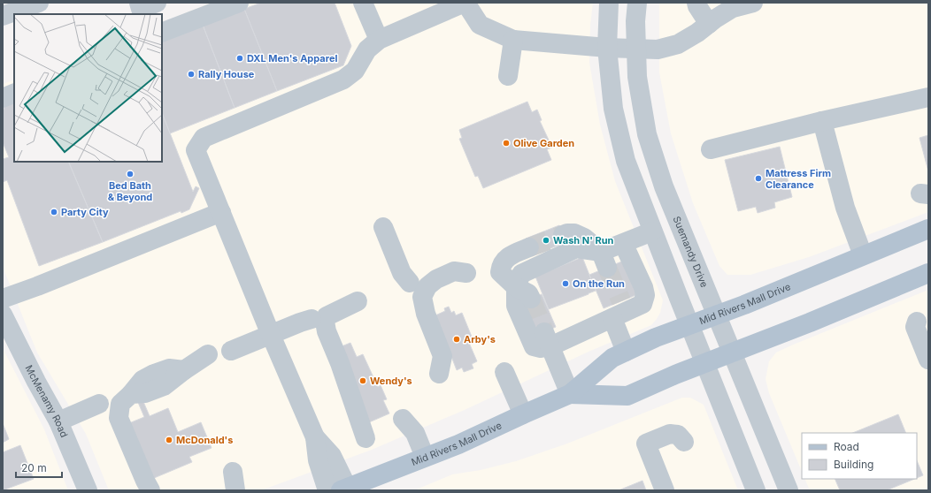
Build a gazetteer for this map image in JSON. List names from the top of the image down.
{
  "streets": {
    "main road": ["Mid Rivers Mall Drive"],
    "street": ["Suemandy Drive", "McMenamy Road"]
  },
  "crossings": [
    ["Suemandy Drive", "Mid Rivers Mall Drive"]
  ],
  "places": [
    "DXL Men's Apparel",
    "Rally House",
    "Olive Garden",
    "Bed Bath & Beyond",
    "Mattress Firm Clearance",
    "Party City",
    "Wash N' Run",
    "On the Run",
    "Arby's",
    "Wendy's",
    "McDonald's"
  ],
  "legend": ["Road", "Building"],
  "scale_bar": "20 m"
}
